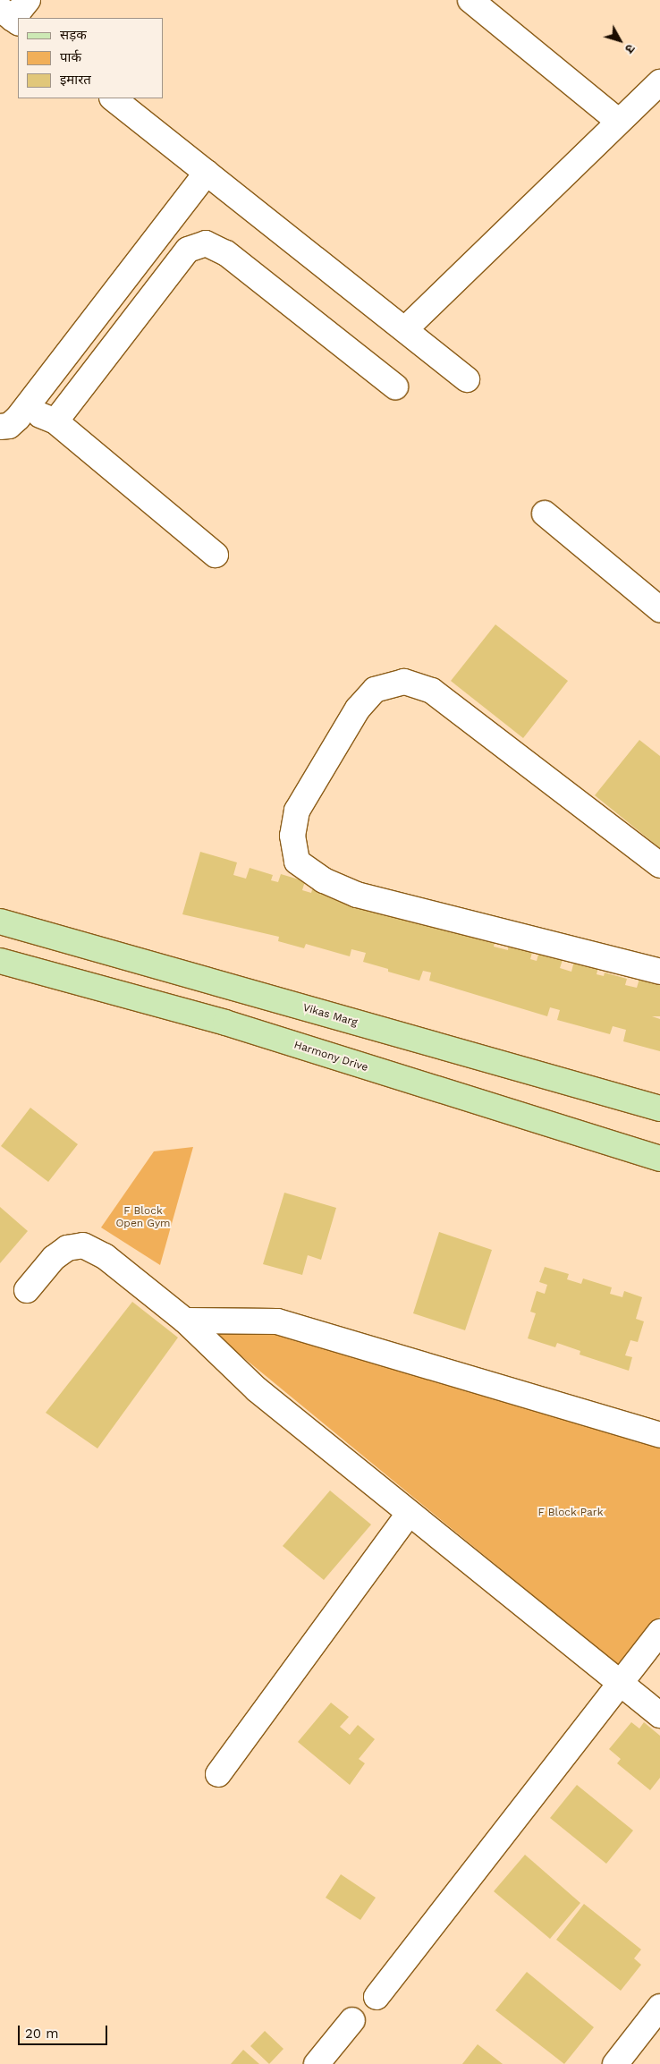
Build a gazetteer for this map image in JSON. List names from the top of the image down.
{
  "streets": {
    "main road": ["Vikas Marg", "Harmony Drive"]
  },
  "parks": ["F Block Open Gym", "F Block Park"],
  "legend": ["सड़क", "पार्क", "इमारत"],
  "scale_bar": "20 m",
  "north": "bottom right"
}
